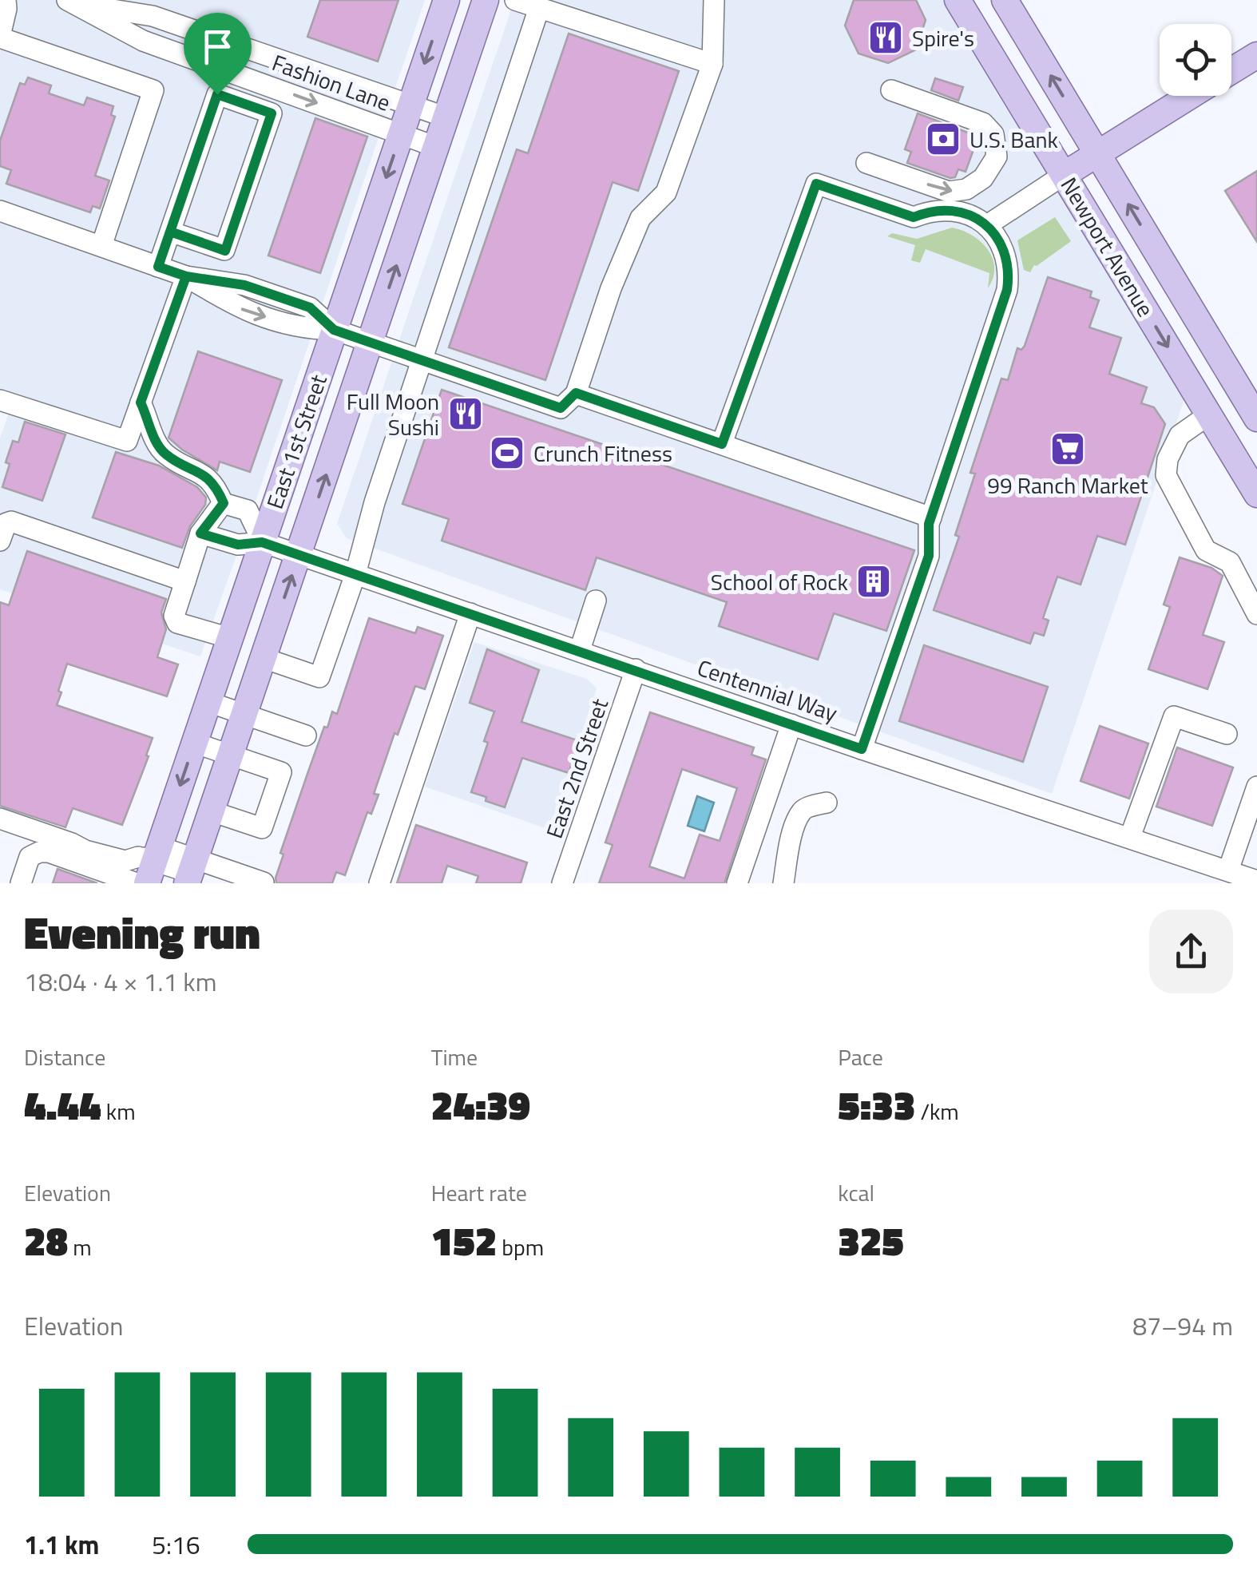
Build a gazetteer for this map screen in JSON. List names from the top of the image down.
{
  "streets": {
    "main road": ["Newport Avenue", "East 1st Street"],
    "street": ["Fashion Lane", "Centennial Way", "East 2nd Street"]
  },
  "crossings": [
    ["Fashion Lane", "East 1st Street"],
    ["East 1st Street", "Centennial Way"],
    ["Centennial Way", "East 2nd Street"]
  ],
  "places": {
    "restaurant": ["Spire's", "Full Moon Sushi"],
    "bank": ["U.S. Bank"],
    "supermarket": ["99 Ranch Market"],
    "sports": ["Crunch Fitness"],
    "building": ["School of Rock"]
  },
  "page": {
    "heading": ["Evening run", "18:04 · 4 × 1.1 km"],
    "stats": [
      ["Distance", "4.44 km"],
      ["Time", "24:39"],
      ["Pace", "5:33 /km"],
      ["Elevation", "28 m"],
      ["Heart rate", "152 bpm"],
      ["kcal", "325"]
    ],
    "chart": ["Elevation", "87–94 m"],
    "list": [
      {
        "name": "1.1 km",
        "note": "5:16"
      }
    ]
  }
}
